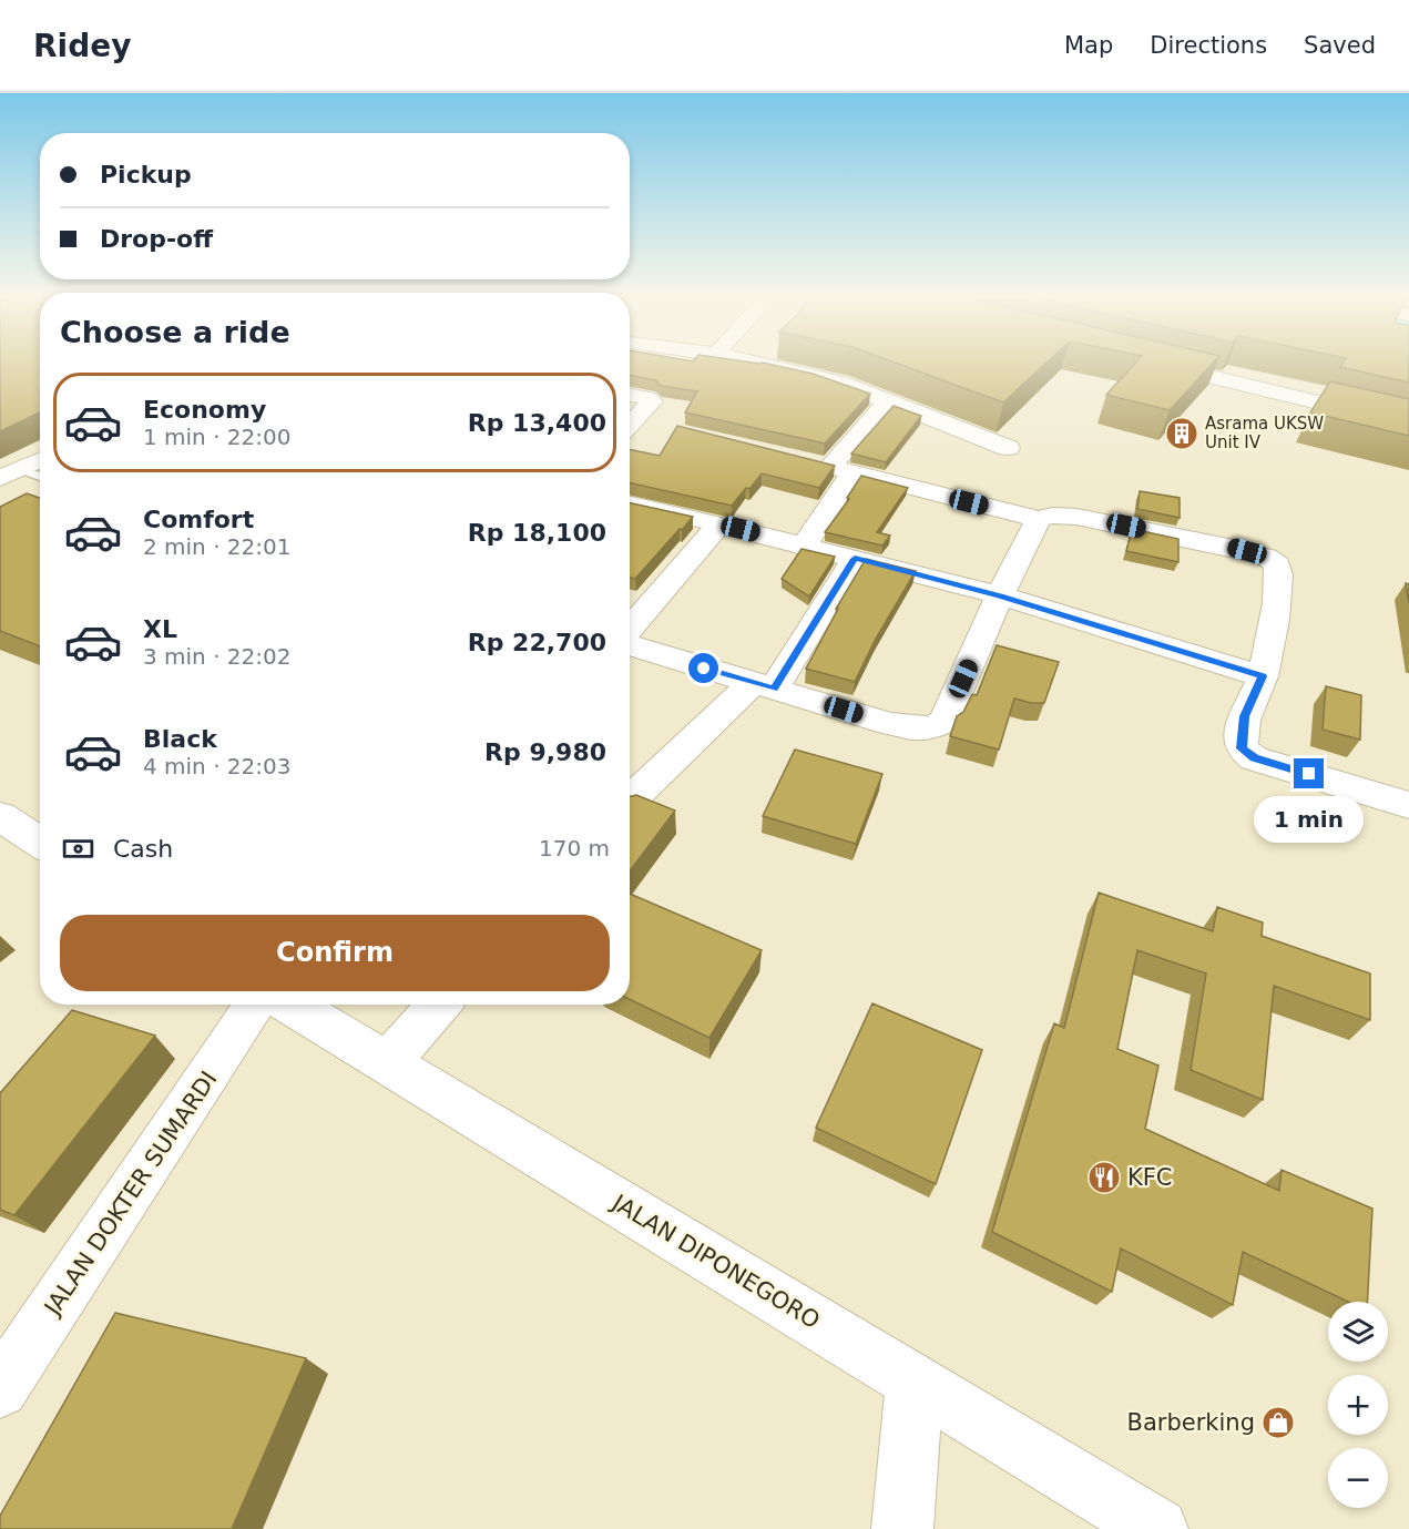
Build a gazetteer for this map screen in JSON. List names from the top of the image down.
{
  "streets": {
    "street": ["JALAN DOKTER SUMARDI", "JALAN DIPONEGORO"]
  },
  "places": {
    "building": ["Asrama UKSW Unit IV"],
    "restaurant": ["KFC"],
    "shop": ["Barberking"]
  },
  "page": {
    "header": "Ridey",
    "nav": ["Map", "Directions", "Saved"],
    "banner": ["Pickup", "Drop-off"],
    "heading": "Choose a ride",
    "list": [
      {
        "name": "Economy",
        "note": "1 min · 22:00",
        "value": "Rp 13,400"
      },
      {
        "name": "Comfort",
        "note": "2 min · 22:01",
        "value": "Rp 18,100"
      },
      {
        "name": "XL",
        "note": "3 min · 22:02",
        "value": "Rp 22,700"
      },
      {
        "name": "Black",
        "note": "4 min · 22:03",
        "value": "Rp 9,980"
      }
    ],
    "bubble": "1 min",
    "pay": ["Cash", "170 m"],
    "buttons": "Confirm",
    "map_buttons": ["+", "−"]
  }
}
